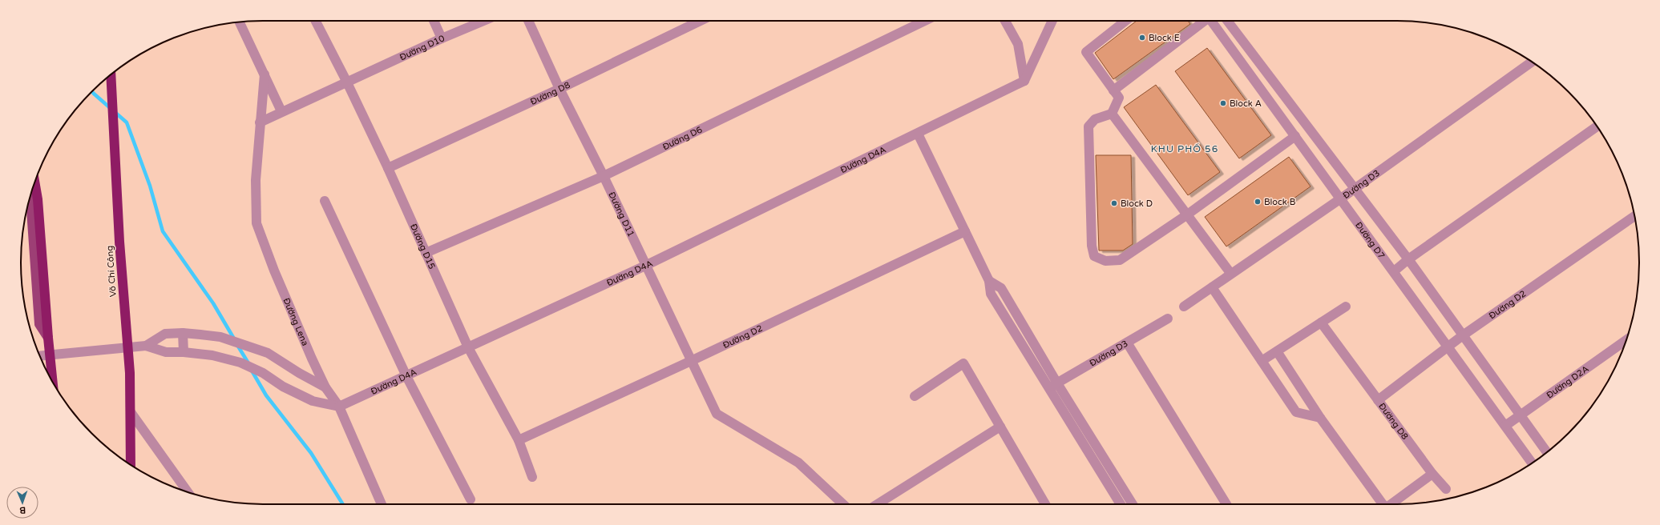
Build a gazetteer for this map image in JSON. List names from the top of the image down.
{
  "streets": {
    "highway": ["Võ Chí Công"],
    "street": [
      "Đường D10",
      "Đường D8",
      "Đường D6",
      "Đường D4A",
      "Đường D3",
      "Đường D11",
      "Đường D7",
      "Đường D15",
      "Đường D2",
      "Đường Lena",
      "Đường D2A"
    ]
  },
  "crossings": [
    ["Đường D10", "Đường D15"],
    ["Đường D10", "Đường Lena"],
    ["Đường D8", "Đường D11"],
    ["Đường D8", "Đường D15"],
    ["Đường D8", "Đường D2"],
    ["Đường D6", "Đường D11"],
    ["Đường D6", "Đường D15"],
    ["Đường D4A", "Đường D11"],
    ["Đường D4A", "Đường D15"],
    ["Đường D4A", "Đường Lena"],
    ["Đường D3", "Đường D7"],
    ["Đường D11", "Đường D2"],
    ["Đường D7", "Đường D2"],
    ["Đường D7", "Đường D2A"],
    ["Đường D15", "Đường D2"]
  ],
  "districts": ["KHU PHỐ 56"],
  "places": [
    "Block E",
    "Block A",
    "Block B",
    "Block D"
  ],
  "north": "bottom"
}
